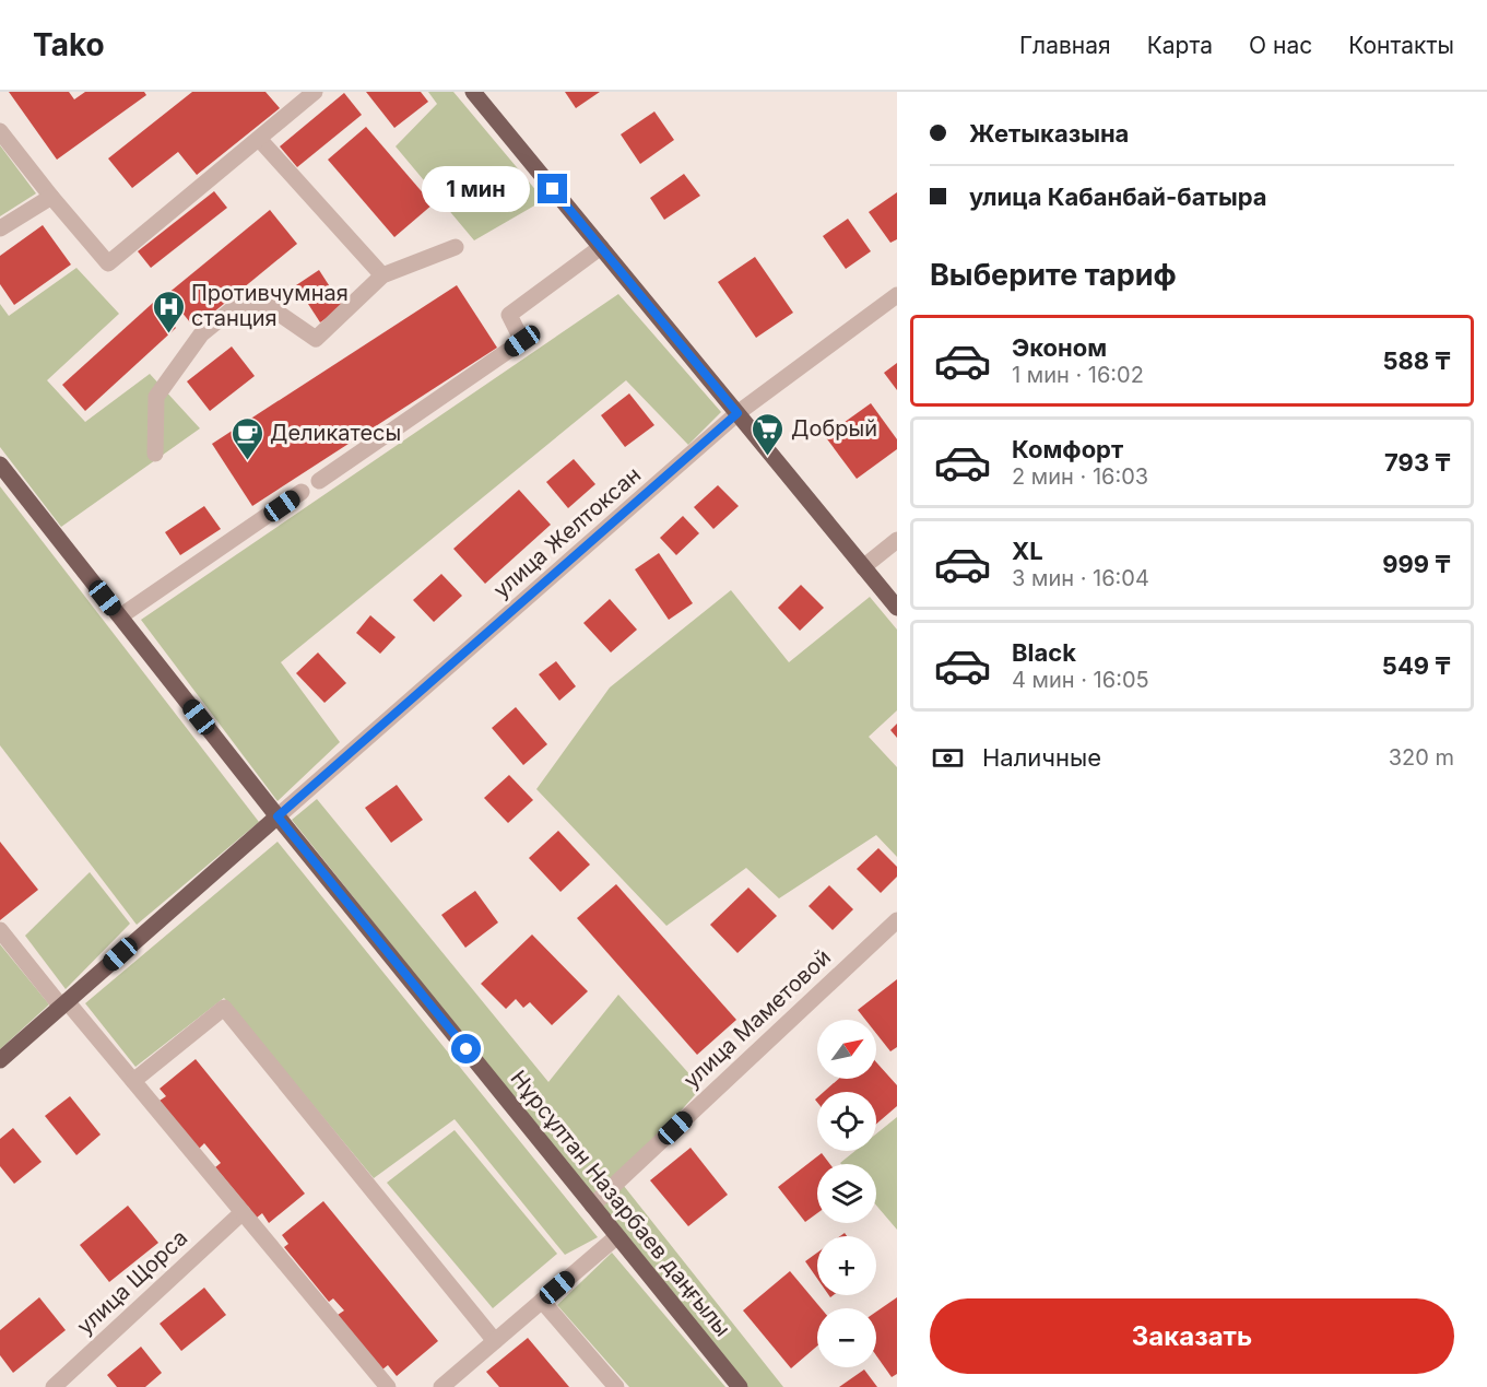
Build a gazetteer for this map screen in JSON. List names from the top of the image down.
{
  "streets": {
    "main road": ["Нұрсұлтан Назарбаев даңғылы"],
    "street": ["улица Желтоксан", "улица Маметовой", "улица Щорса"]
  },
  "crossings": [
    ["улица Желтоксан", "Нұрсұлтан Назарбаев даңғылы"],
    ["улица Маметовой", "Нұрсұлтан Назарбаев даңғылы"]
  ],
  "places": {
    "hospital": ["Противчумная станция"],
    "supermarket": ["Добрый"],
    "cafe": ["Деликатесы"]
  },
  "north": "top right",
  "page": {
    "header": "Tako",
    "nav": [
      "Главная",
      "Карта",
      "О нас",
      "Контакты"
    ],
    "banner": ["Жетыказына", "улица Кабанбай-батыра"],
    "bubble": "1 мин",
    "heading": "Выберите тариф",
    "list": [
      {
        "name": "Эконом",
        "note": "1 мин · 16:02",
        "value": "588 ₸"
      },
      {
        "name": "Комфорт",
        "note": "2 мин · 16:03",
        "value": "793 ₸"
      },
      {
        "name": "XL",
        "note": "3 мин · 16:04",
        "value": "999 ₸"
      },
      {
        "name": "Black",
        "note": "4 мин · 16:05",
        "value": "549 ₸"
      }
    ],
    "pay": ["Наличные", "320 m"],
    "map_buttons": ["+", "−"],
    "buttons": "Заказать"
  }
}
